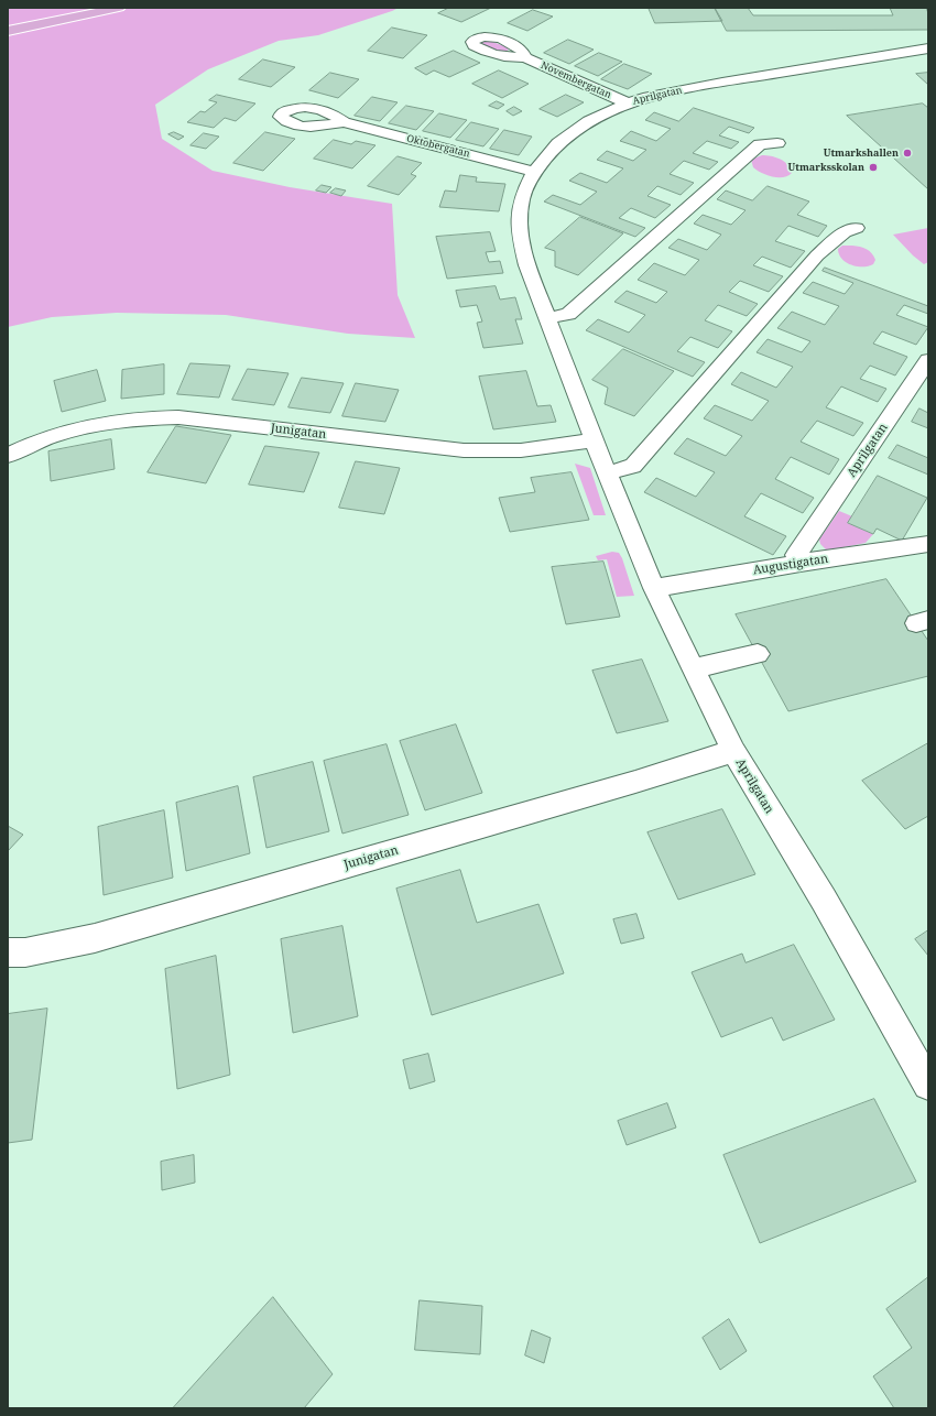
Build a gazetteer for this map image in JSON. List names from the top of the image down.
{
  "streets": {
    "street": [
      "Novembergatan",
      "Aprilgatan",
      "Oktobergatan",
      "Junigatan",
      "Augustigatan"
    ]
  },
  "crossings": [
    ["Novembergatan", "Aprilgatan"],
    ["Aprilgatan", "Oktobergatan"],
    ["Aprilgatan", "Junigatan"],
    ["Aprilgatan", "Augustigatan"]
  ],
  "places": ["Utmarkshallen", "Utmarksskolan"]
}
